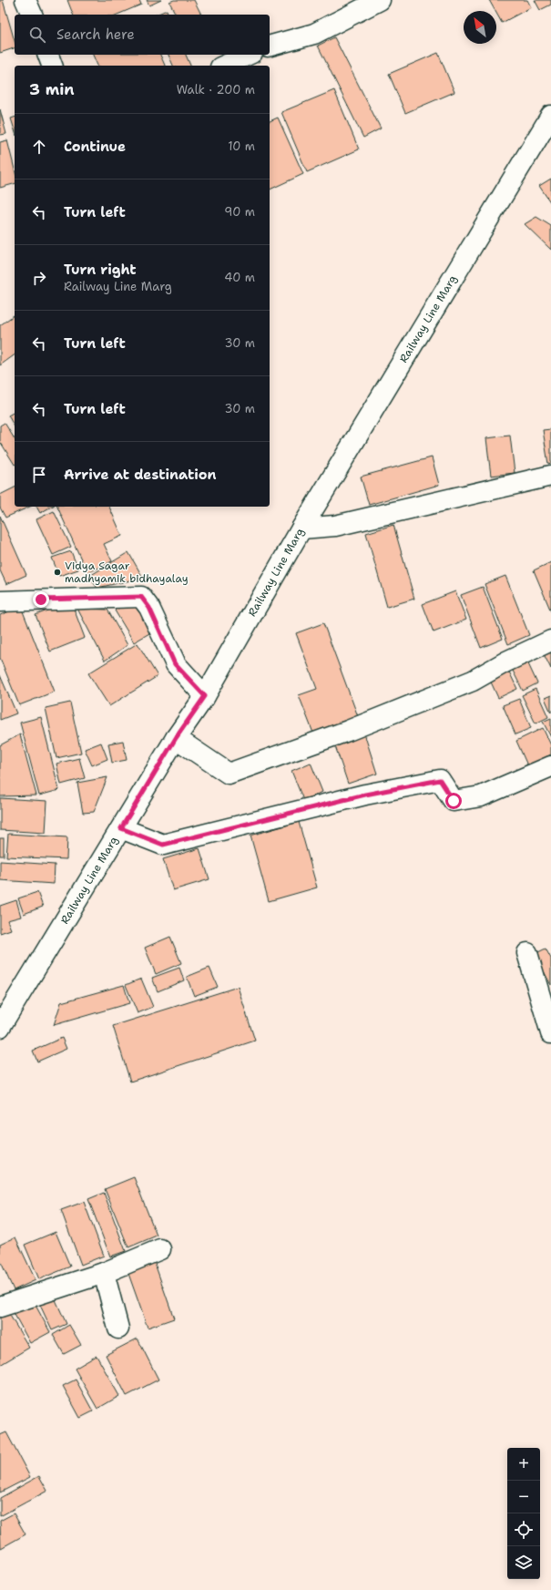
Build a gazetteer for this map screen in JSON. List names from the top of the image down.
{
  "streets": {
    "street": ["Railway Line Marg"]
  },
  "places": ["Vidya Sagar madhyamik bidhayalay"],
  "north": "top left",
  "page": {
    "search": "Search here",
    "heading": ["3 min", "Walk · 200 m"],
    "list": [
      ["Continue", "10 m"],
      ["Turn left", "90 m"],
      ["Turn right", "Railway Line Marg", "40 m"],
      ["Turn left", "30 m"],
      ["Turn left", "30 m"],
      "Arrive at destination"
    ],
    "map_buttons": ["+", "−"]
  }
}
